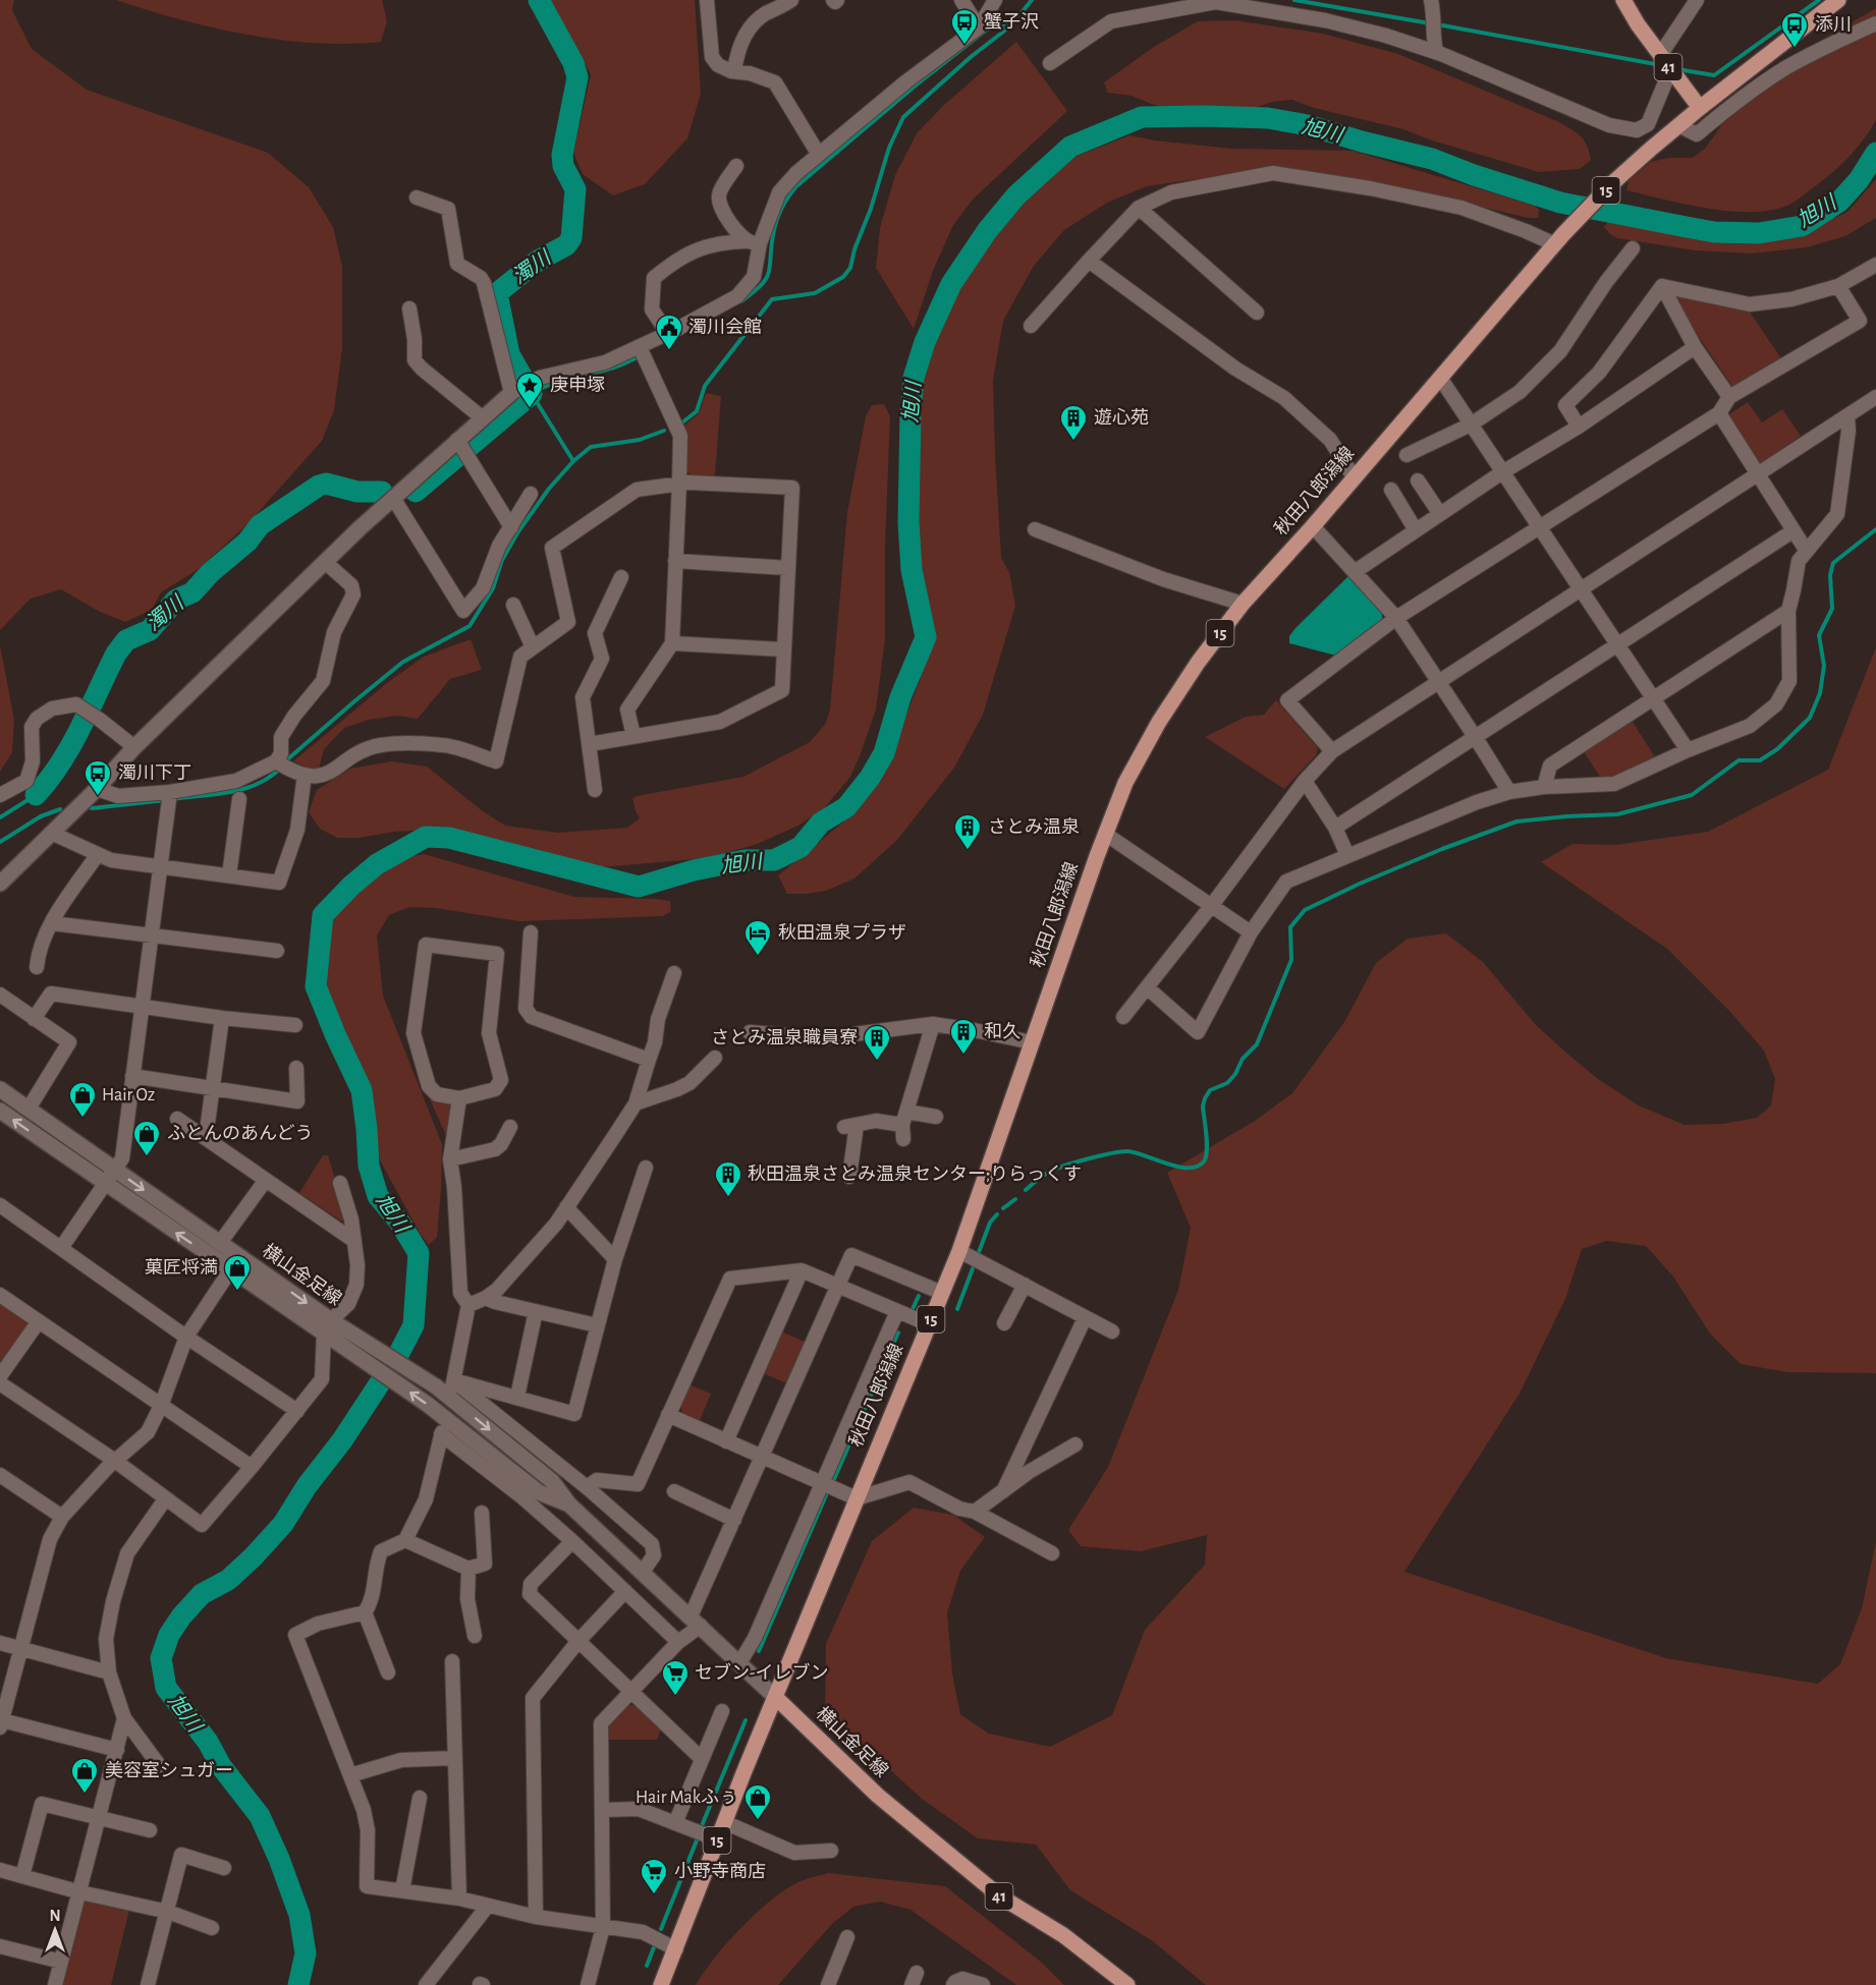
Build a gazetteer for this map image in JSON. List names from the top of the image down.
{
  "streets": {
    "main road": [
      "41",
      "15",
      "秋田八郎潟線",
      "横山金足線"
    ]
  },
  "crossings": [
    ["41", "秋田八郎潟線"],
    ["秋田八郎潟線", "横山金足線"]
  ],
  "water": ["旭川", "濁川"],
  "places": {
    "bus stop": ["蟹子沢", "添川", "濁川下丁"],
    "public building": ["濁川会館"],
    "place": ["庚申塚"],
    "building": [
      "遊心苑",
      "さとみ温泉",
      "和久",
      "さとみ温泉職員寮",
      "秋田温泉さとみ温泉センター;りらっくす"
    ],
    "hotel": ["秋田温泉プラザ"],
    "shop": [
      "Hair Oz",
      "ふとんのあんどう",
      "菓匠将満",
      "美容室シュガー",
      "Hair Makふぅ"
    ],
    "supermarket": ["セブン-イレブン", "小野寺商店"]
  },
  "north": "top"
}
